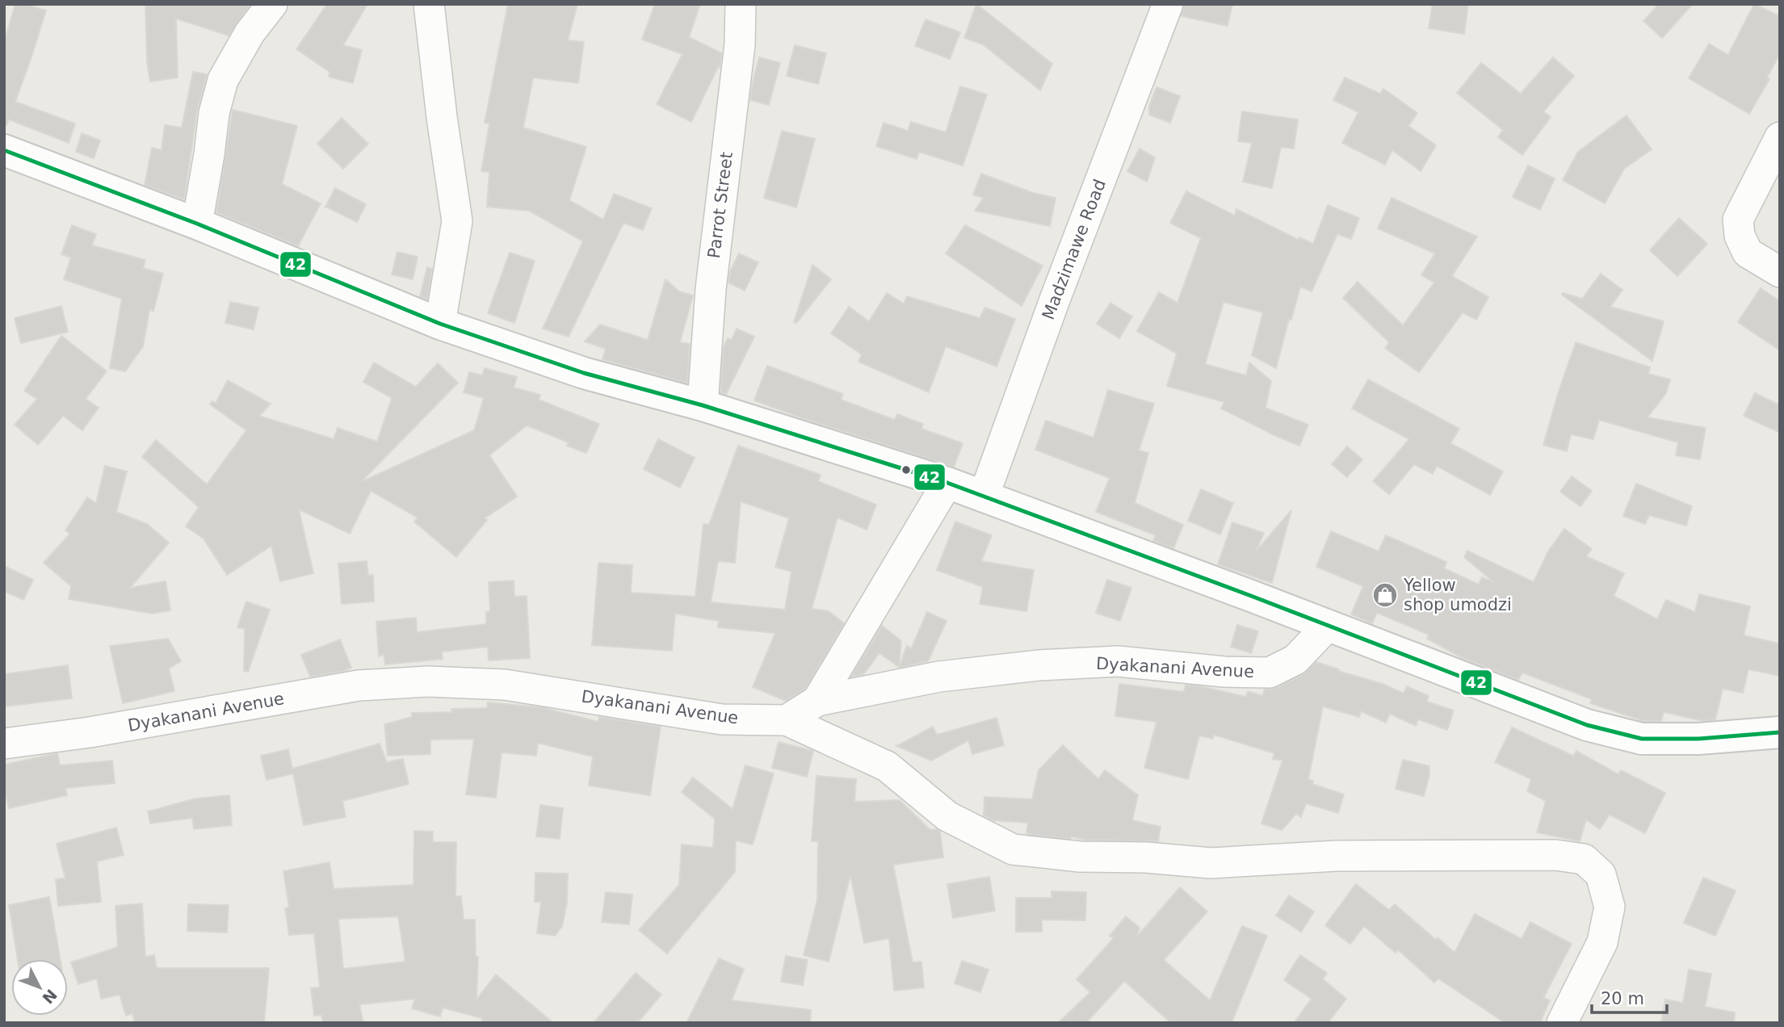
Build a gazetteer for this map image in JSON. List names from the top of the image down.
{
  "streets": {
    "street": ["Parrot Street", "Madzimawe Road", "Dyakanani Avenue"]
  },
  "places": {
    "shop": ["Yellow shop umodzi"]
  },
  "lines": ["transit line 42"],
  "scale_bar": "20 m",
  "north": "bottom right"
}
